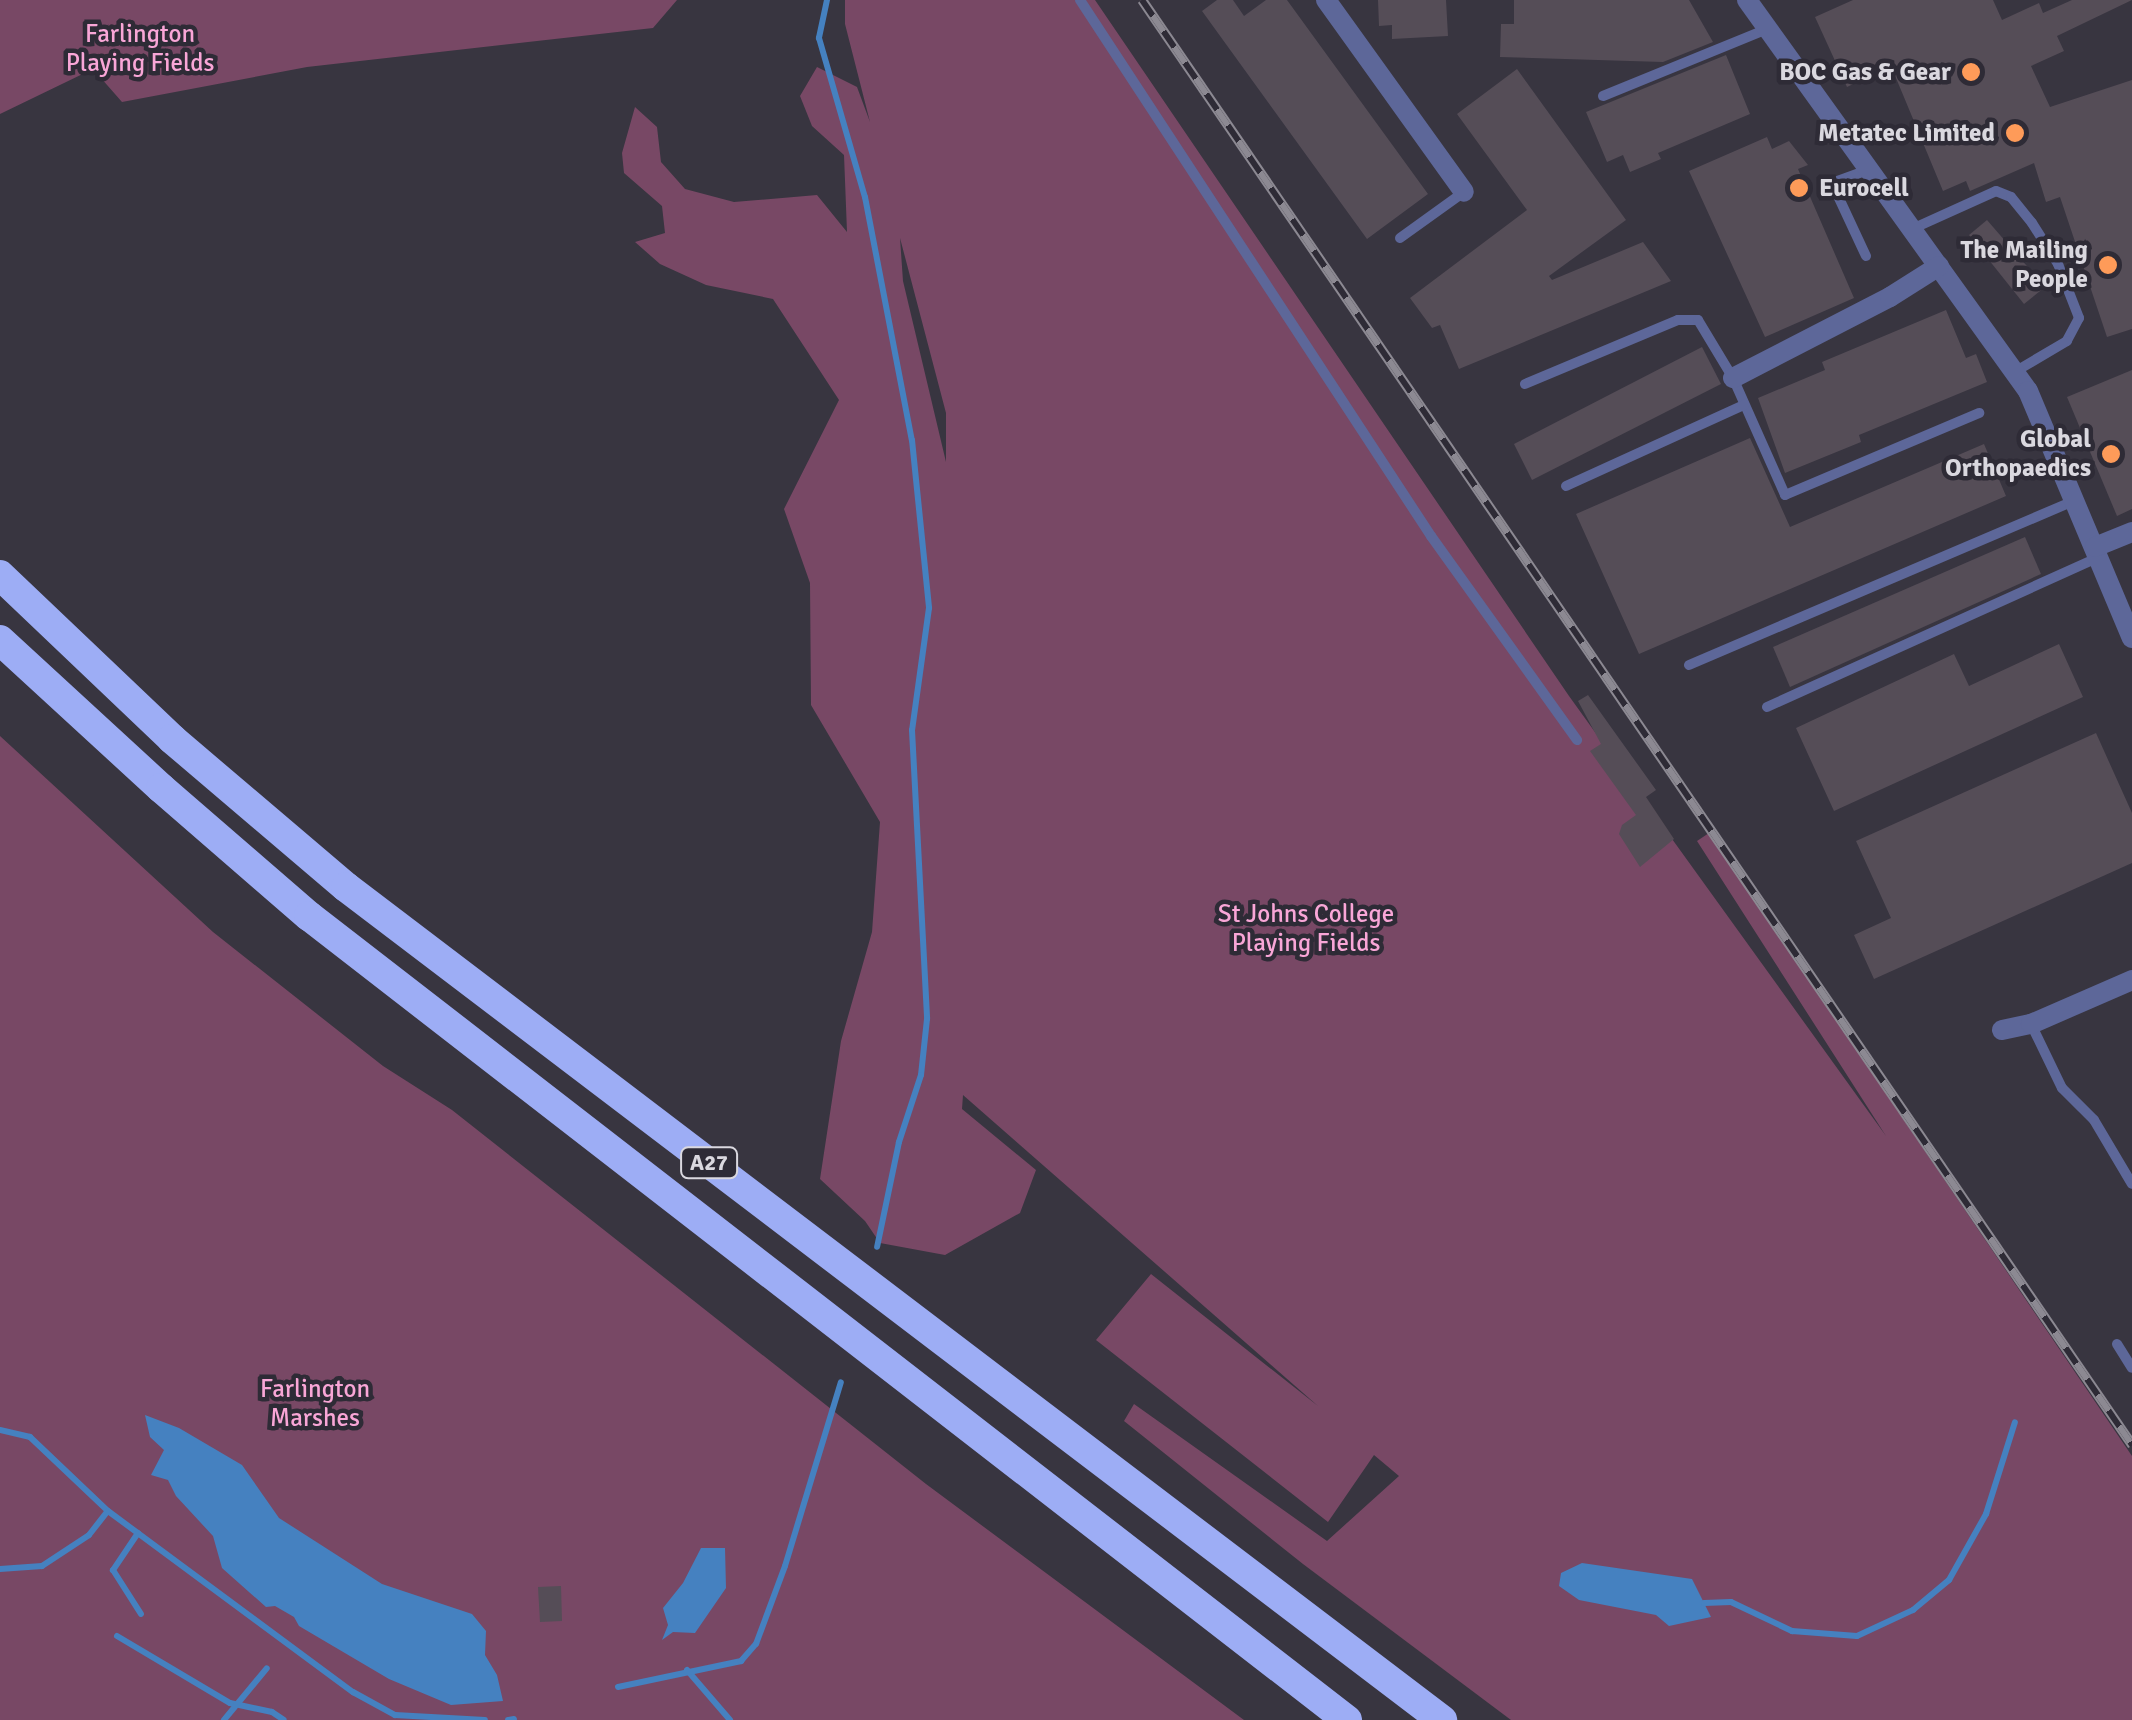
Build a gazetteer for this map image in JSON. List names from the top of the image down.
{
  "streets": {
    "highway": ["A27"]
  },
  "parks": ["Farlington Playing Fields", "St Johns College Playing Fields", "Farlington Marshes"],
  "places": [
    "BOC Gas & Gear",
    "Metatec Limited",
    "Eurocell",
    "The Mailing People",
    "Global Orthopaedics"
  ]
}
